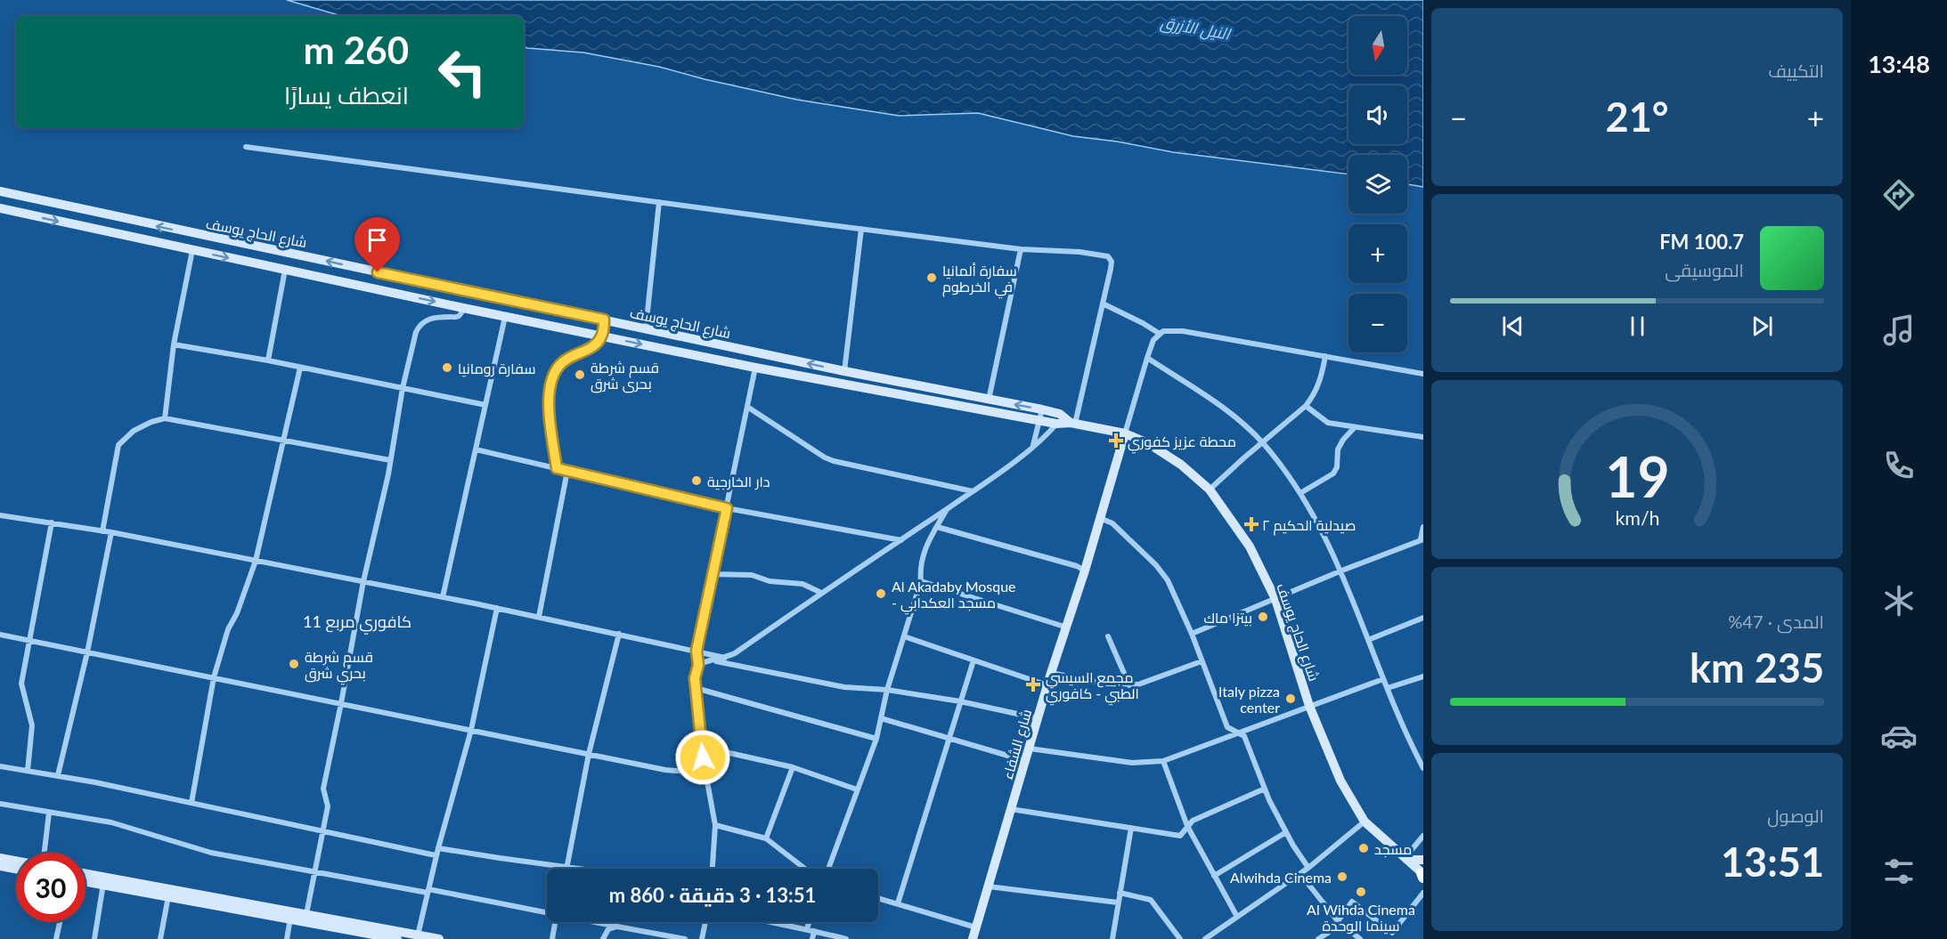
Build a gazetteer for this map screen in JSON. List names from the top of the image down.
{
  "streets": {
    "main road": ["شارع الحاج يوسف", "شارع الشفاء"]
  },
  "crossings": [
    ["شارع الحاج يوسف", "شارع الشفاء"]
  ],
  "districts": ["كافوري مربع 11"],
  "water": ["النيل الأزرق"],
  "places": {
    "other": [
      "سفارة ألمانيا في الخرطوم",
      "سفارة رومانيا",
      "قسم شرطة بحرى شرق",
      "دار الخارجية",
      "Al Akadaby Mosque - مسجد العكدابي",
      "بيتزا ماك",
      "قسم شرطة بحري شرق",
      "Italy pizza center",
      "مسجد",
      "Alwihda Cinema",
      "Al Wihda Cinema سينما الوحدة"
    ],
    "health": ["محطة عزيز كفوري", "صيدلية الحكيم ٢", "مجمع السيسي الطبي - كافوري"]
  },
  "north": "bottom",
  "page": {
    "tabs": "13:48",
    "tile": [
      "التكييف",
      ["المدى · 47%", "235 km"],
      ["الوصول", "13:51"]
    ],
    "map_buttons": ["+", "−"],
    "turn": ["260 m", "انعطف يسارًا"],
    "heat": ["−", "21°", "+"],
    "song": ["100.7 FM", "الموسيقى"],
    "limit": "30",
    "trip": "13:51 · 3 دقيقة · 860 m",
    "gauge": ["19", "km/h"]
  }
}
